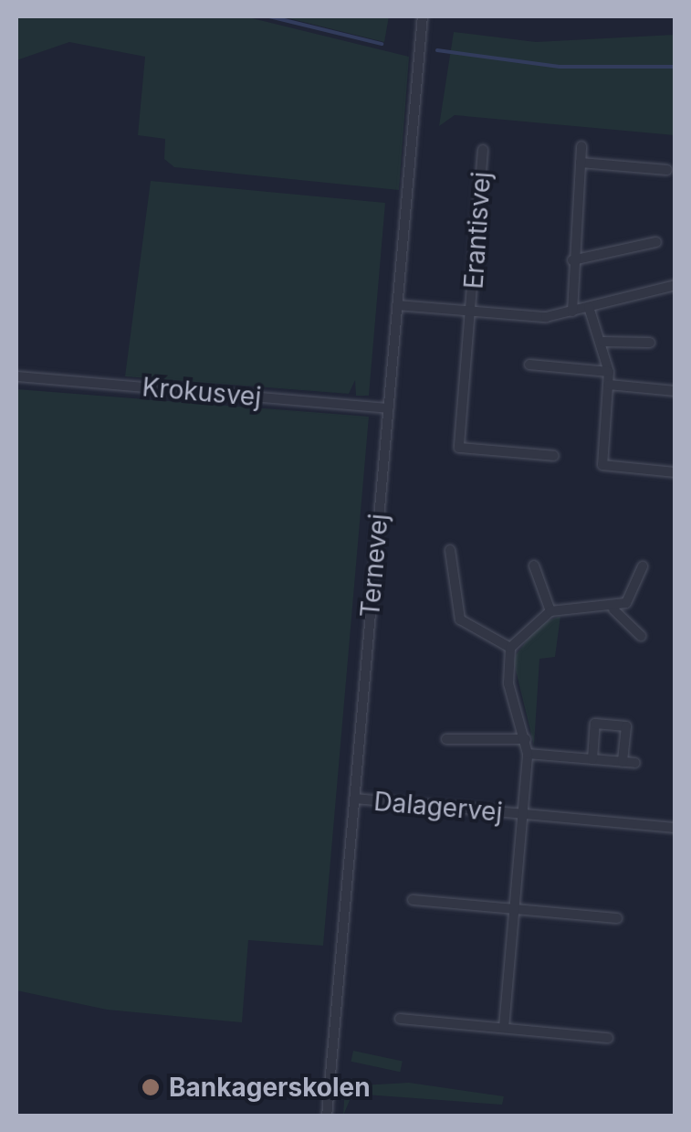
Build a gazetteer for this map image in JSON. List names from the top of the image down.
{
  "streets": {
    "street": [
      "Erantisvej",
      "Krokusvej",
      "Ternevej",
      "Dalagervej"
    ]
  },
  "crossings": [
    ["Erantisvej", "Ternevej"],
    ["Krokusvej", "Ternevej"],
    ["Ternevej", "Dalagervej"]
  ],
  "places": ["Bankagerskolen"]
}
